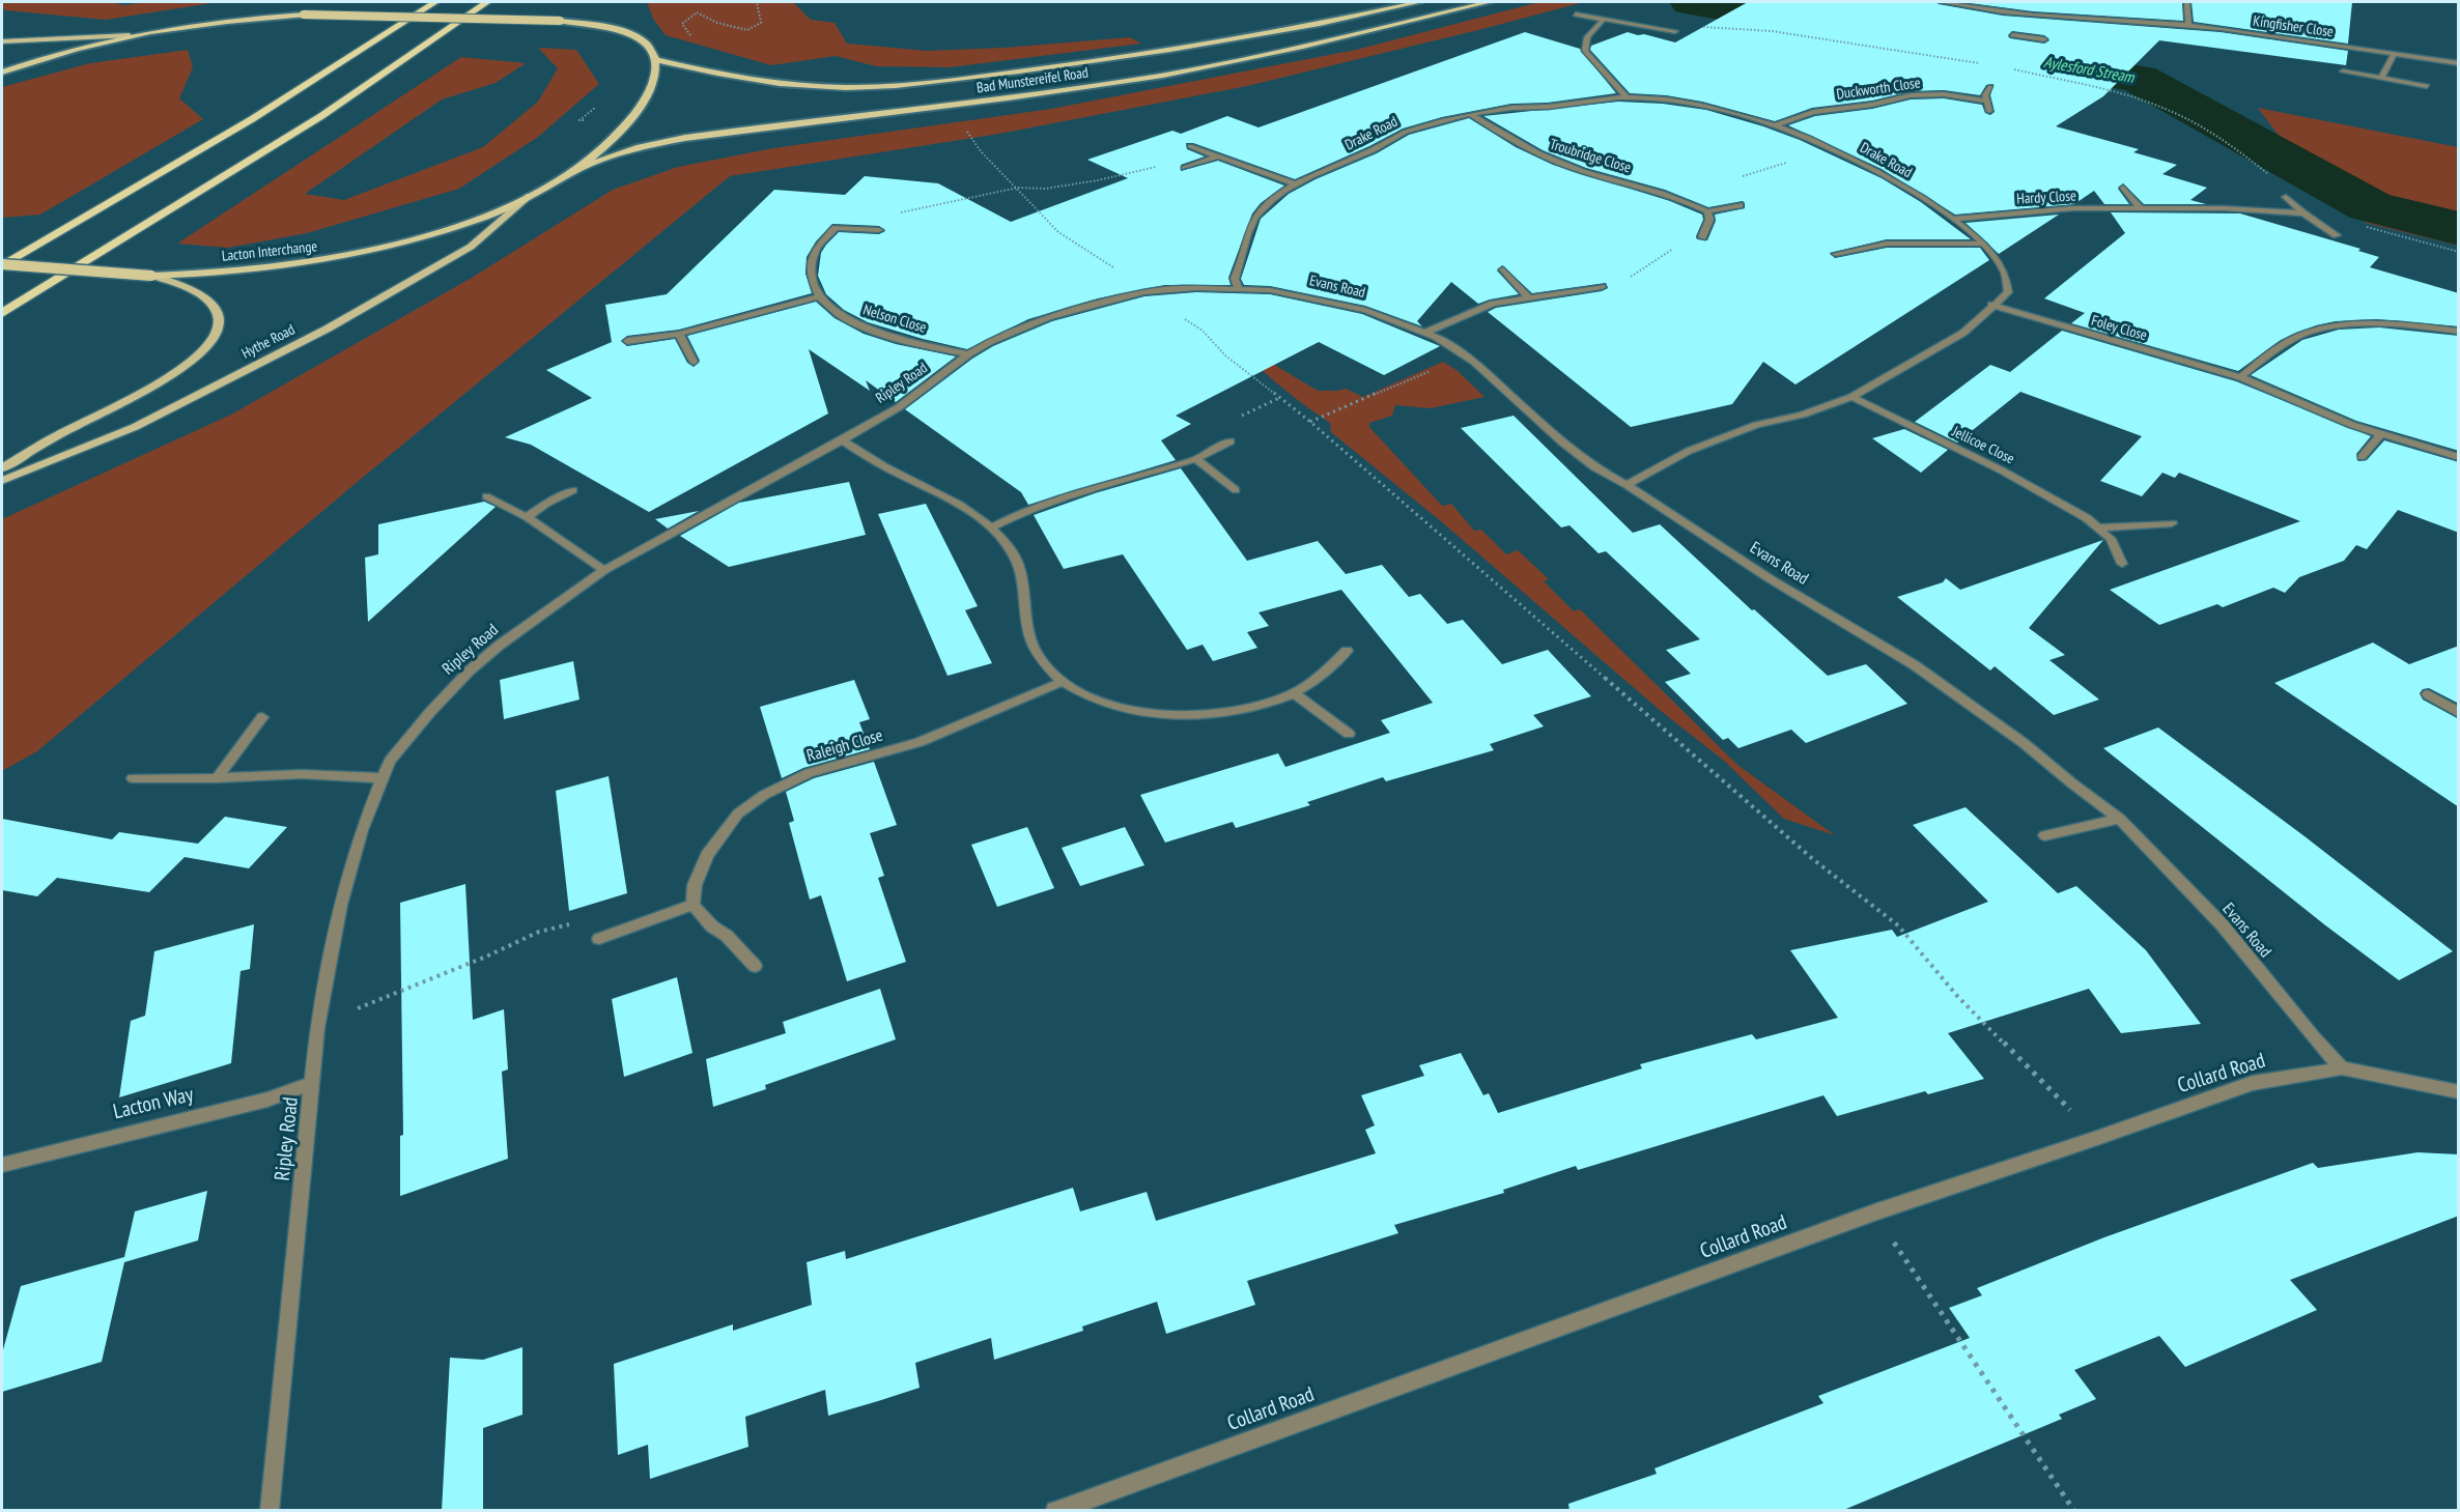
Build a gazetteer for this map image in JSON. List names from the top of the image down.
{
  "streets": {
    "highway": ["Bad Munstereifel Road", "Lacton Interchange"],
    "main road": ["Hythe Road"],
    "street": [
      "Kingfisher Close",
      "Duckworth Close",
      "Drake Road",
      "Troubridge Close",
      "Hardy Close",
      "Evans Road",
      "Nelson Close",
      "Foley Close",
      "Ripley Road",
      "Jellicoe Close",
      "Raleigh Close",
      "Collard Road",
      "Lacton Way"
    ]
  },
  "crossings": [
    ["Bad Munstereifel Road", "Lacton Interchange"],
    ["Duckworth Close", "Drake Road"],
    ["Drake Road", "Troubridge Close"],
    ["Drake Road", "Hardy Close"],
    ["Drake Road", "Evans Road"],
    ["Drake Road", "Foley Close"],
    ["Drake Road", "Ripley Road"],
    ["Drake Road", "Jellicoe Close"],
    ["Lacton Interchange", "Hythe Road"],
    ["Evans Road", "Ripley Road"],
    ["Evans Road", "Collard Road"],
    ["Nelson Close", "Ripley Road"],
    ["Ripley Road", "Lacton Way"]
  ],
  "water": ["Aylesford Stream"]
}
